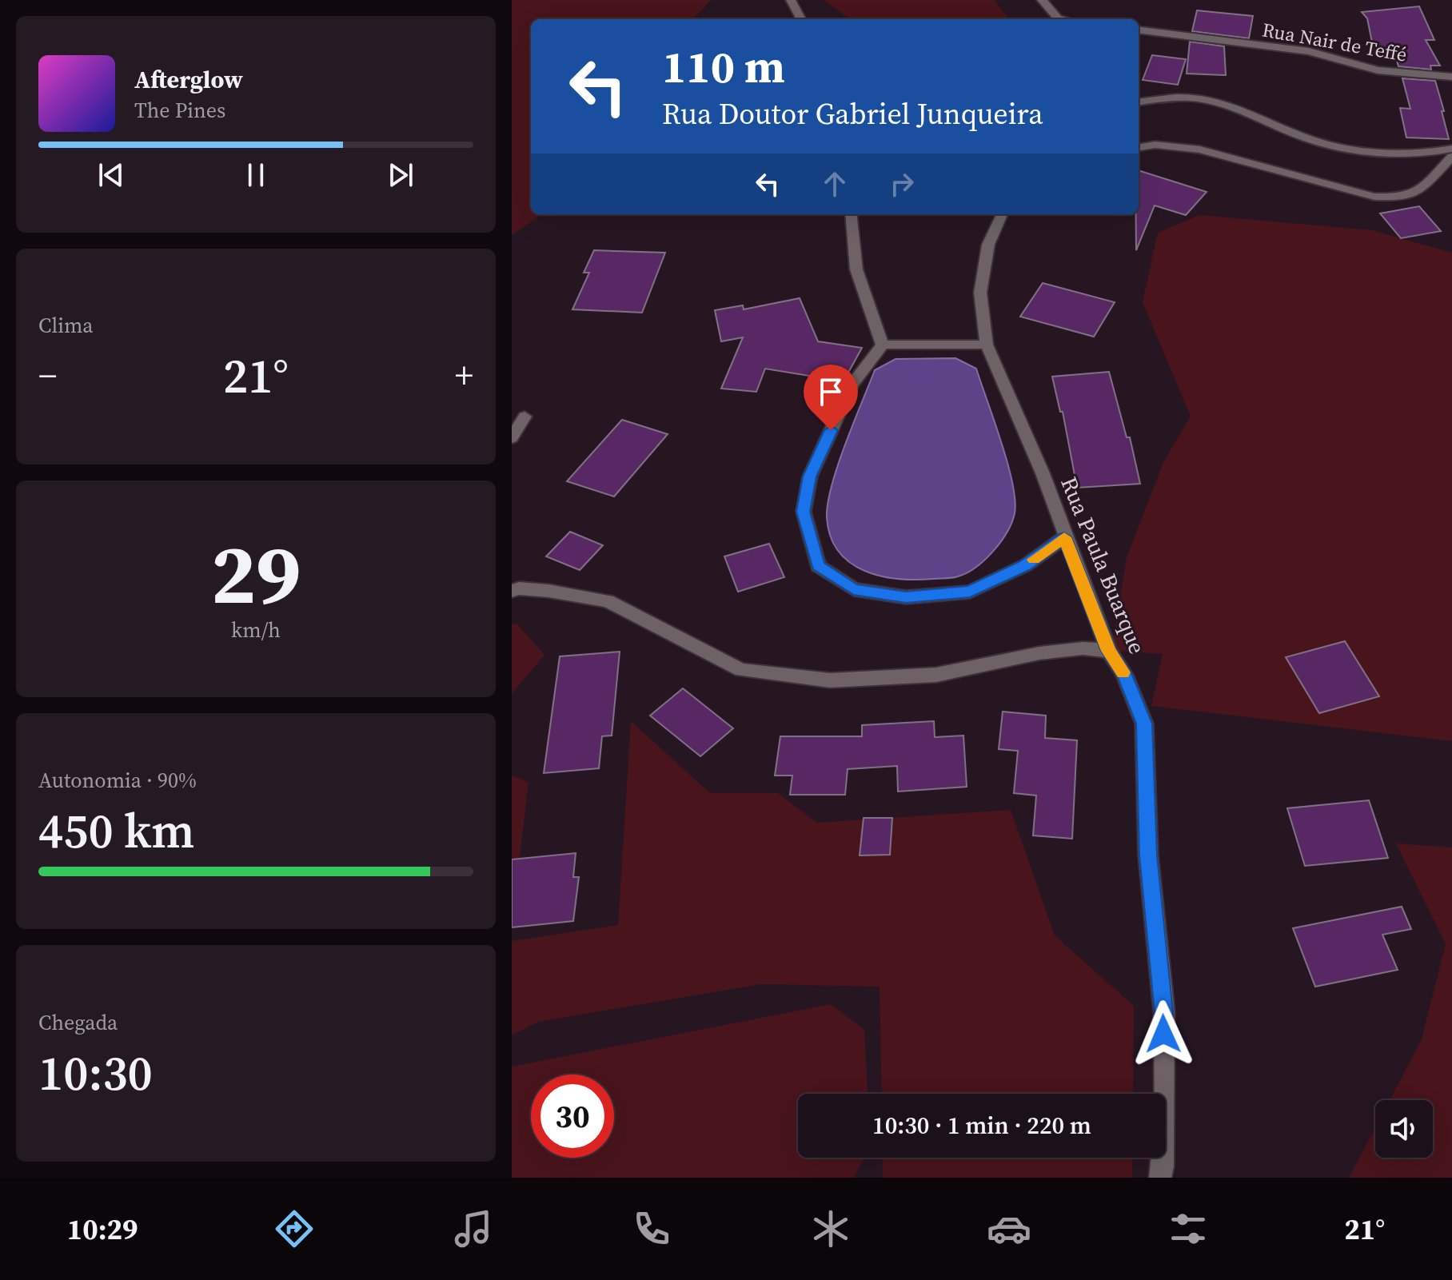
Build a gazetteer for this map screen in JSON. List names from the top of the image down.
{
  "streets": {
    "street": ["Rua Nair de Teffé", "Rua Paula Buarque"]
  },
  "page": {
    "turn": ["110 m", "Rua Doutor Gabriel Junqueira"],
    "song": ["Afterglow", "The Pines"],
    "tile": [
      "Clima",
      ["29", "km/h"],
      ["Autonomia · 90%", "450 km"],
      ["Chegada", "10:30"]
    ],
    "heat": ["−", "21°", "+"],
    "limit": "30",
    "trip": "10:30 · 1 min · 220 m",
    "tabs": ["10:29", "21°"]
  }
}
